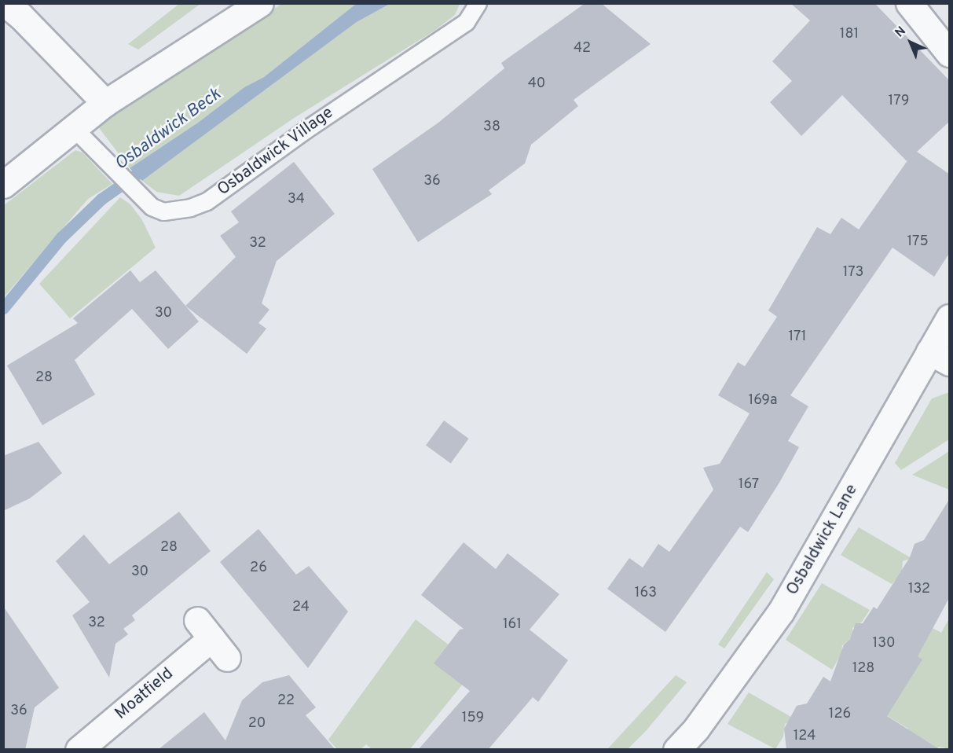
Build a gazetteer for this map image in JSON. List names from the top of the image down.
{
  "streets": {
    "street": ["Osbaldwick Lane", "Moatfield"],
    "lane": ["Osbaldwick Village"]
  },
  "water": ["Osbaldwick Beck"],
  "house_numbers": [
    "181",
    "42",
    "40",
    "179",
    "38",
    "36",
    "34",
    "175",
    "32",
    "173",
    "30",
    "171",
    "28",
    "169a",
    "167",
    "28",
    "26",
    "30",
    "132",
    "163",
    "24",
    "32",
    "161",
    "130",
    "128",
    "22",
    "36",
    "126",
    "159",
    "20",
    "124"
  ],
  "north": "top left"
}
